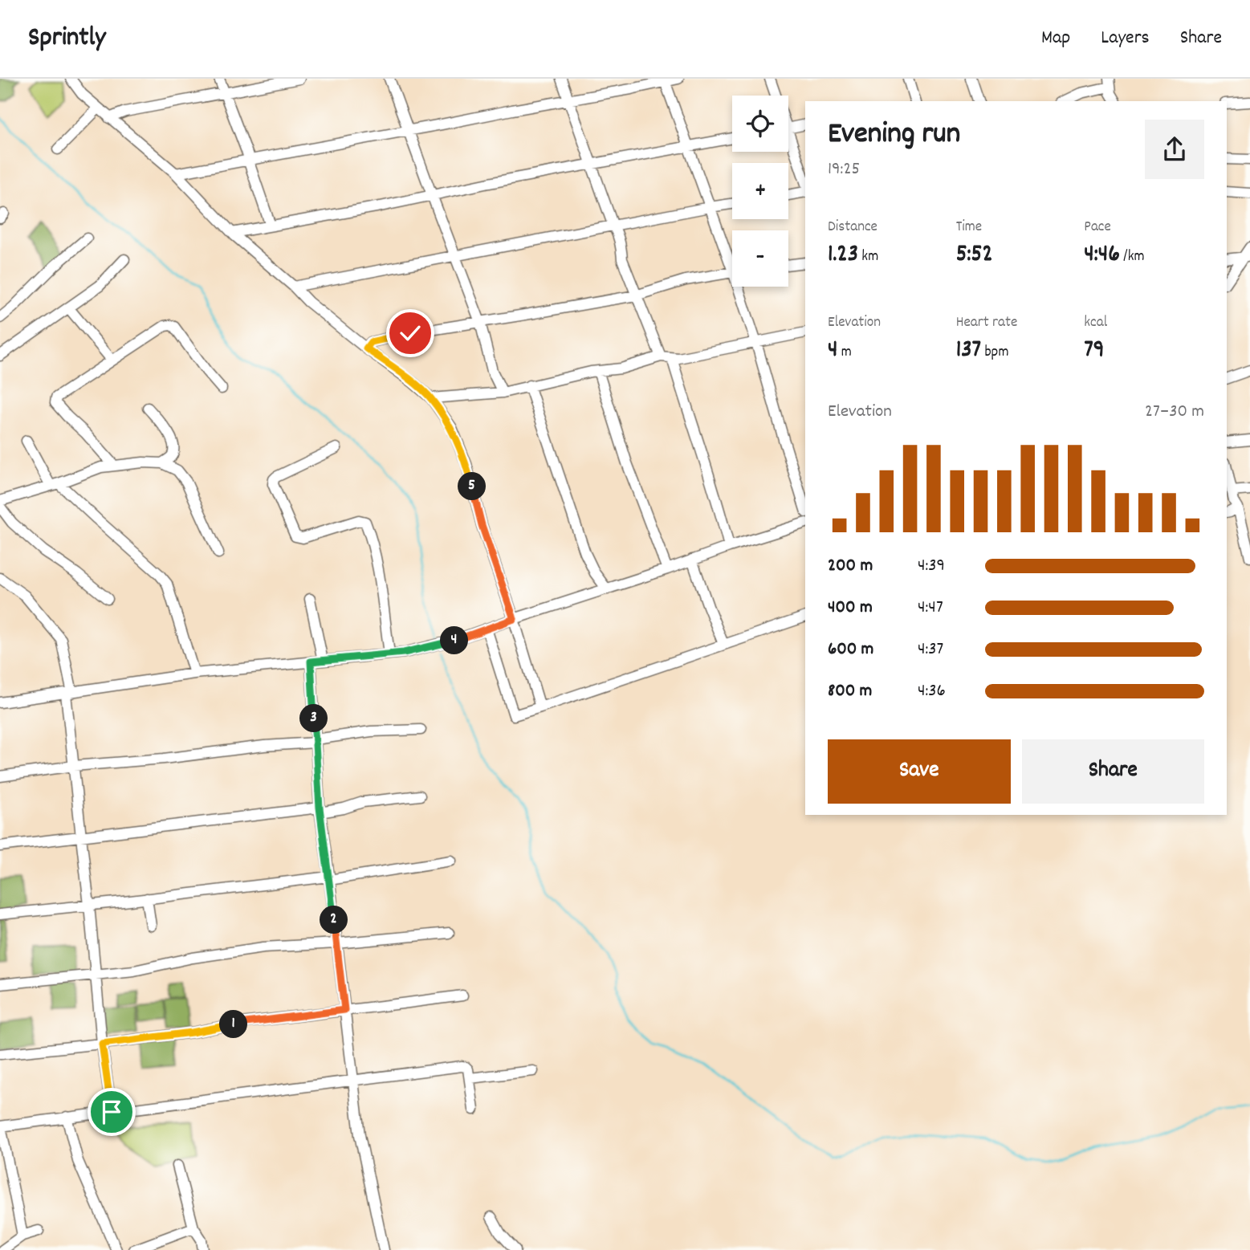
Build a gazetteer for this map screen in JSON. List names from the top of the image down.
{
  "page": {
    "header": "Sprintly",
    "nav": ["Map", "Layers", "Share"],
    "map_buttons": ["+", "−"],
    "heading": ["Evening run", "19:25"],
    "stats": [
      ["Distance", "1.23 km"],
      ["Time", "5:52"],
      ["Pace", "4:46 /km"],
      ["Elevation", "4 m"],
      ["Heart rate", "137 bpm"],
      ["kcal", "79"]
    ],
    "chart": ["Elevation", "27–30 m"],
    "pins": [
      "5",
      "4",
      "3",
      "2",
      "1"
    ],
    "list": [
      {
        "name": "200 m",
        "note": "4:39"
      },
      {
        "name": "400 m",
        "note": "4:47"
      },
      {
        "name": "600 m",
        "note": "4:37"
      },
      {
        "name": "800 m",
        "note": "4:36"
      }
    ],
    "buttons": ["Save", "Share"]
  }
}
